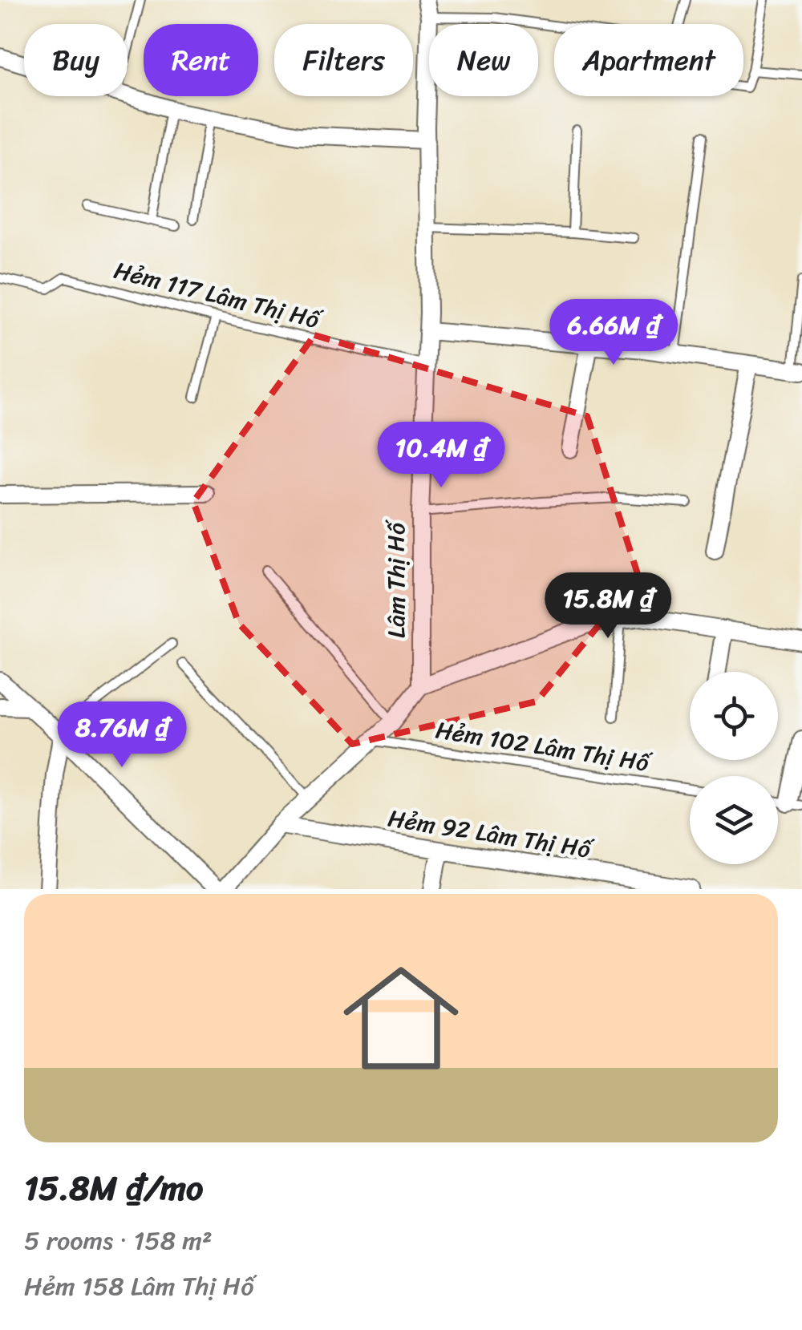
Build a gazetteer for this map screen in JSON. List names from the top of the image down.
{
  "streets": {
    "street": ["Lâm Thị Hố", "Hẻm 92 Lâm Thị Hố"],
    "lane": ["Hẻm 117 Lâm Thị Hố", "Hẻm 102 Lâm Thị Hố"]
  },
  "crossings": [
    ["Hẻm 117 Lâm Thị Hố", "Lâm Thị Hố"]
  ],
  "page": {
    "chip": [
      "Buy",
      "Rent",
      "Filters",
      "New",
      "Apartment"
    ],
    "price": [
      "6.66M ₫",
      "10.4M ₫",
      "15.8M ₫",
      "8.76M ₫"
    ],
    "list": [
      {
        "name": "15.8M ₫/mo",
        "note": "5 rooms · 158 m² · Hẻm 158 Lâm Thị Hố"
      }
    ]
  }
}
